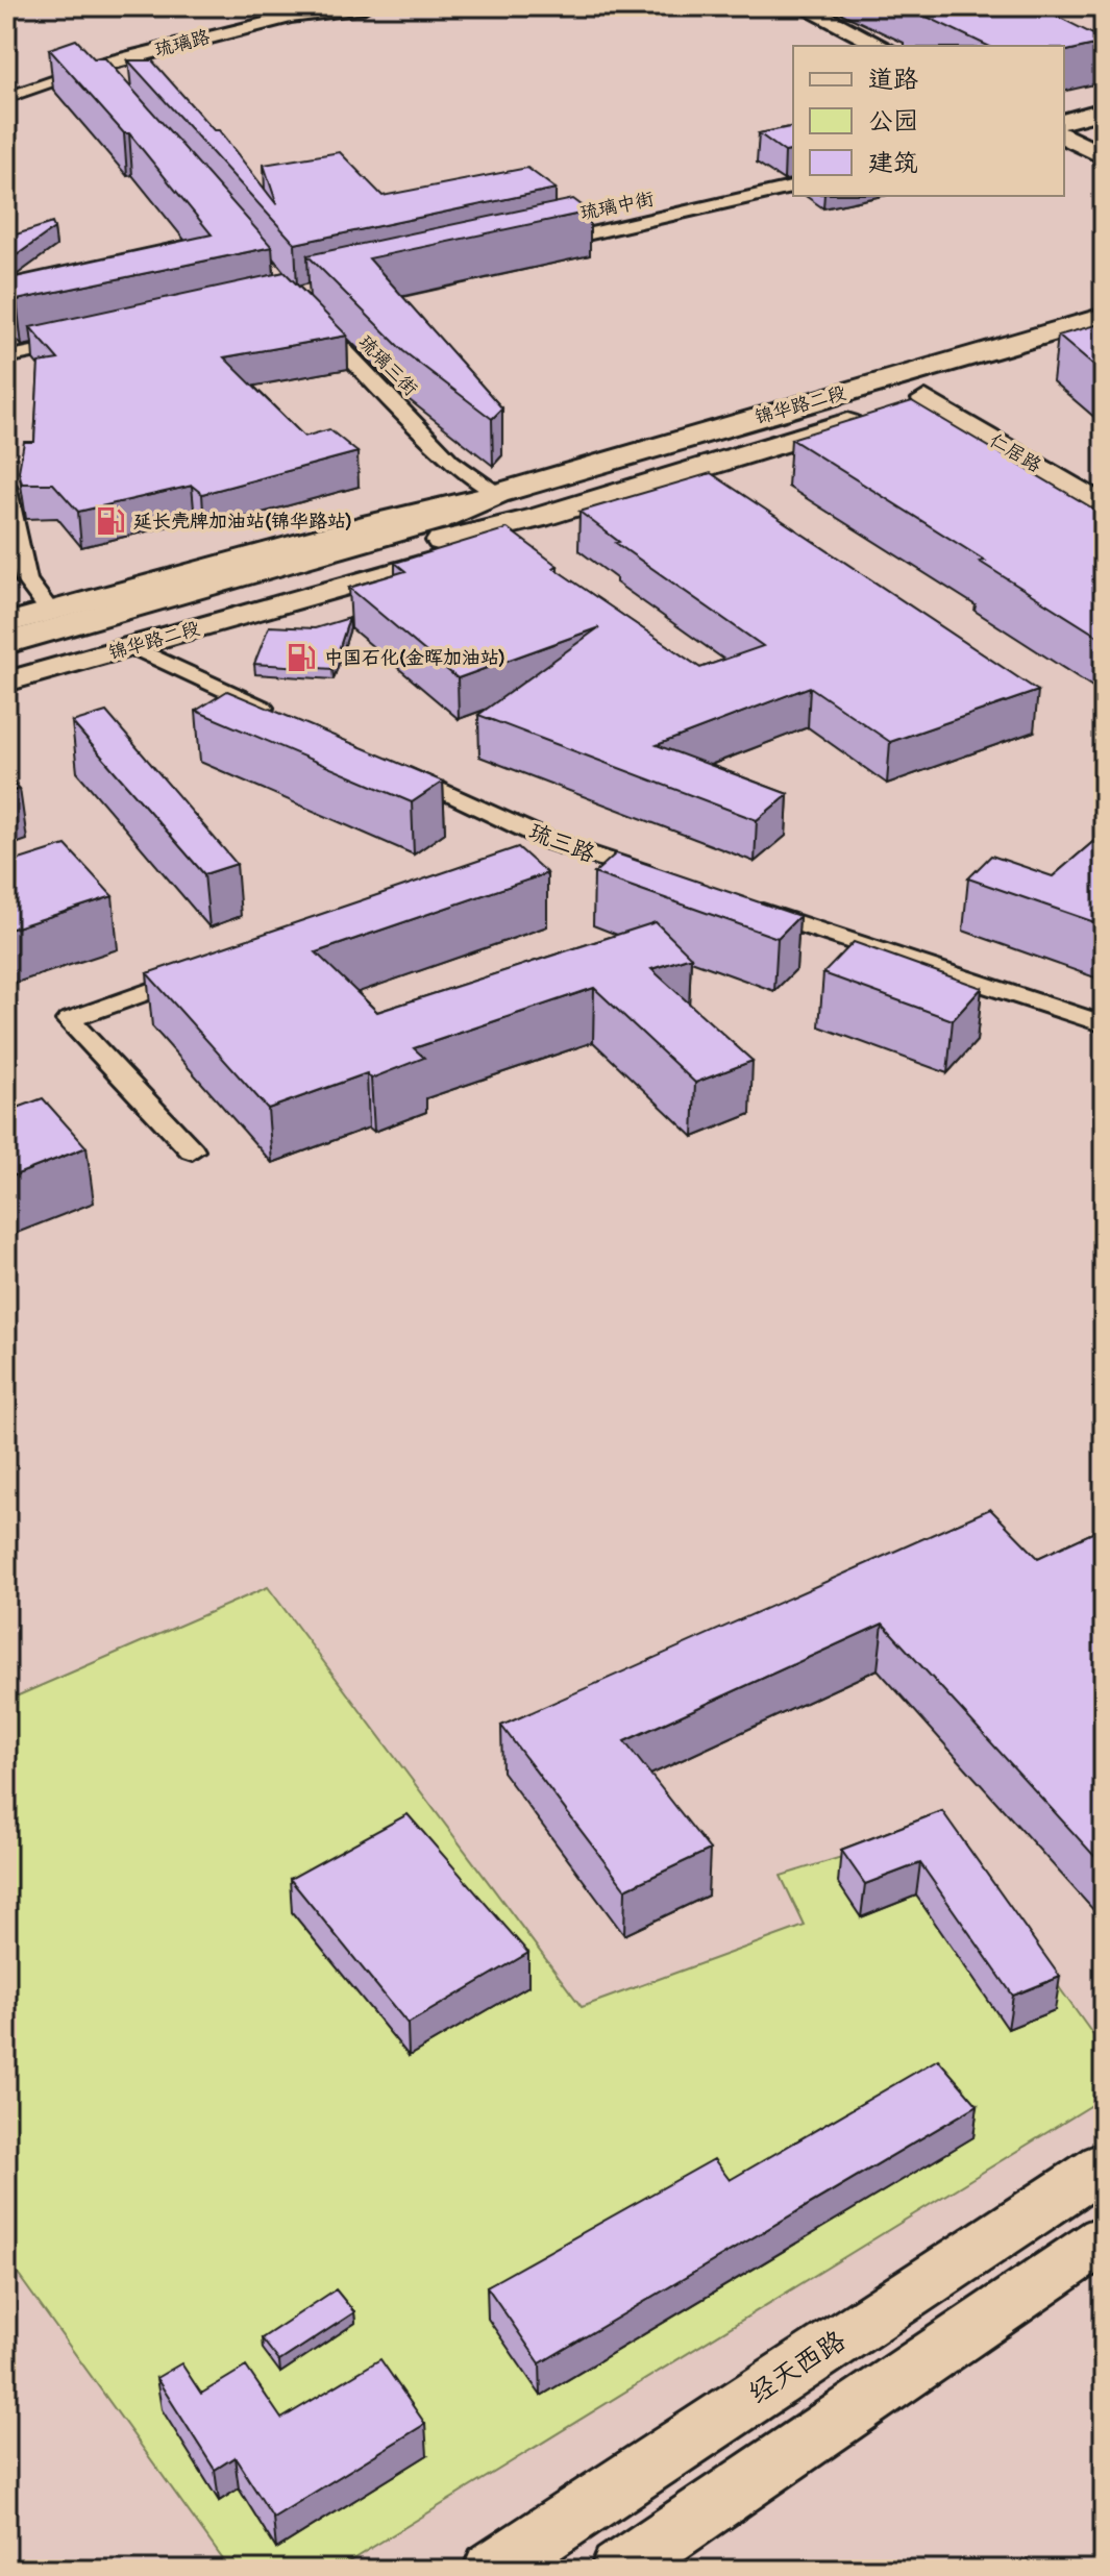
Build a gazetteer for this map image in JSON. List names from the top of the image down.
{
  "streets": {
    "main road": ["锦华路二段"],
    "street": [
      "琉璃路",
      "琉璃中街",
      "琉璃三街",
      "仁居路",
      "琉三路",
      "经天西路"
    ]
  },
  "crossings": [
    ["琉璃三街", "锦华路二段"],
    ["锦华路二段", "仁居路"]
  ],
  "places": {
    "fuel station": ["延长壳牌加油站(锦华路站)", "中国石化(金晖加油站)"]
  },
  "legend": ["道路", "公园", "建筑"]
}
